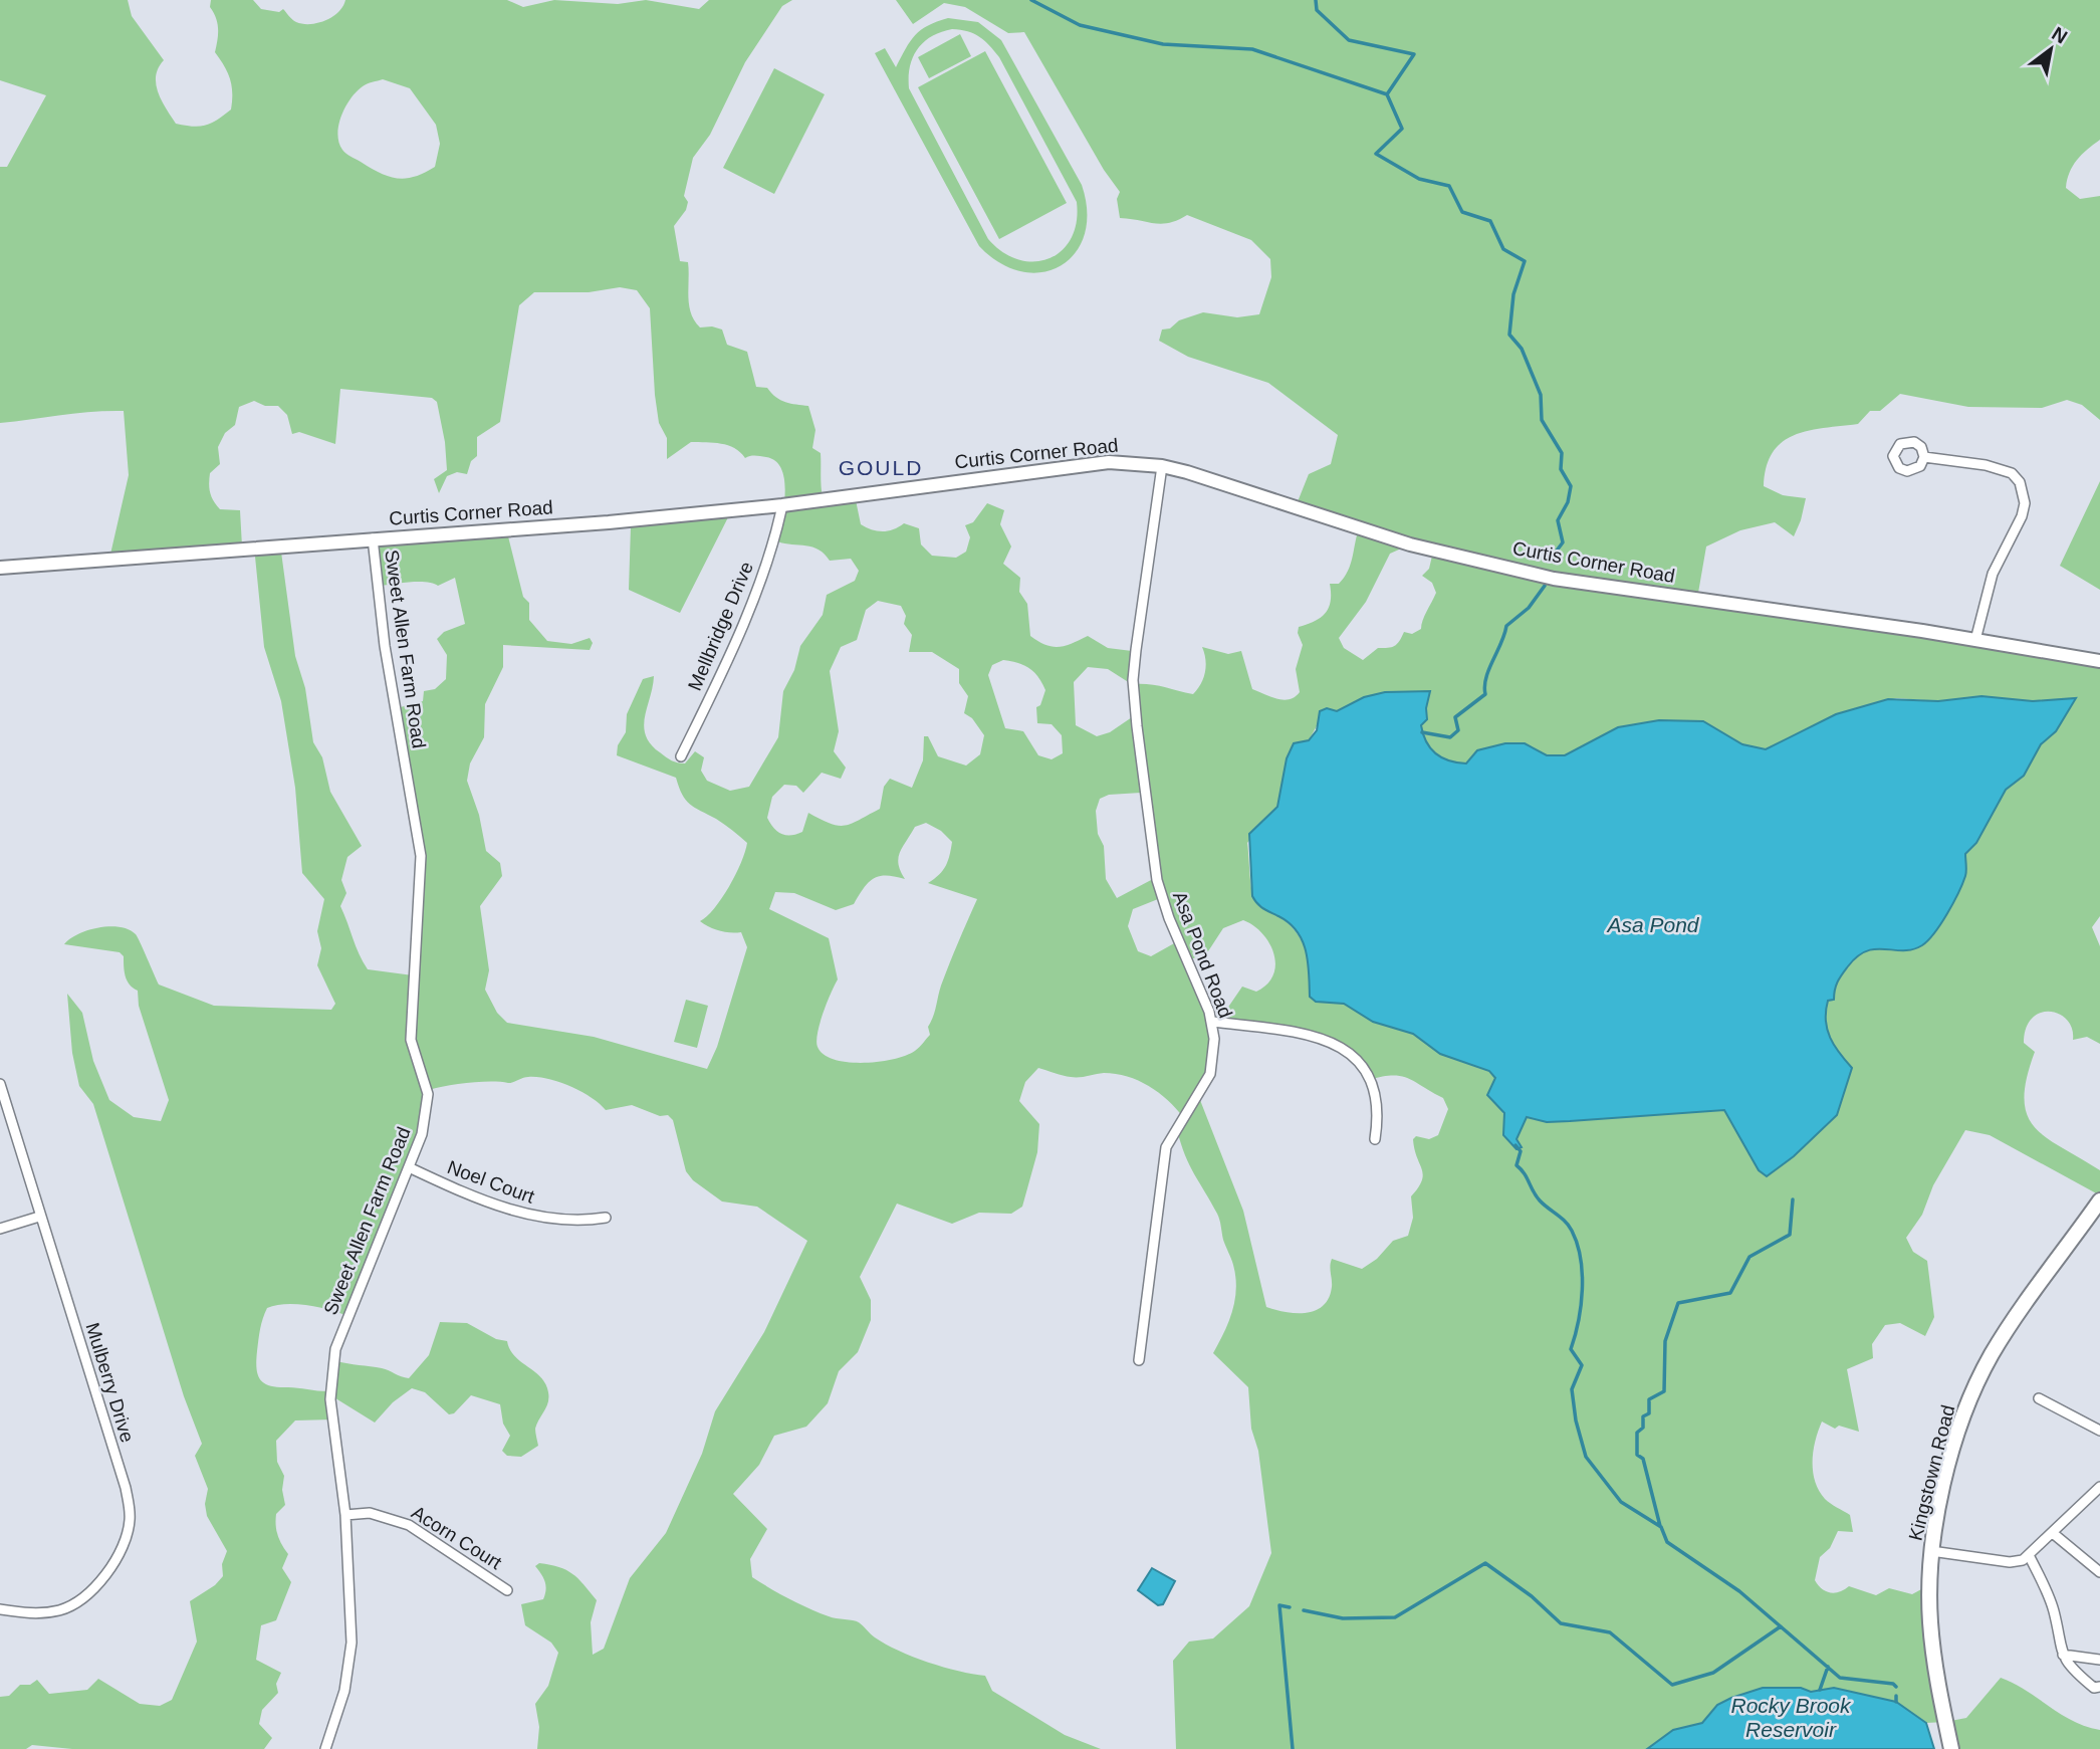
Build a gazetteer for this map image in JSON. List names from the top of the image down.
{
  "streets": {
    "main road": ["Kingstown Road"],
    "street": [
      "Curtis Corner Road",
      "Mellbridge Drive",
      "Sweet Allen Farm Road",
      "Asa Pond Road",
      "Noel Court",
      "Mulberry Drive",
      "Acorn Court"
    ]
  },
  "crossings": [
    ["Curtis Corner Road", "Mellbridge Drive"],
    ["Curtis Corner Road", "Sweet Allen Farm Road"],
    ["Curtis Corner Road", "Asa Pond Road"],
    ["Sweet Allen Farm Road", "Noel Court"],
    ["Sweet Allen Farm Road", "Acorn Court"]
  ],
  "districts": ["GOULD"],
  "water": ["Asa Pond", "Rocky Brook Reservoir"],
  "north": "top right"
}
